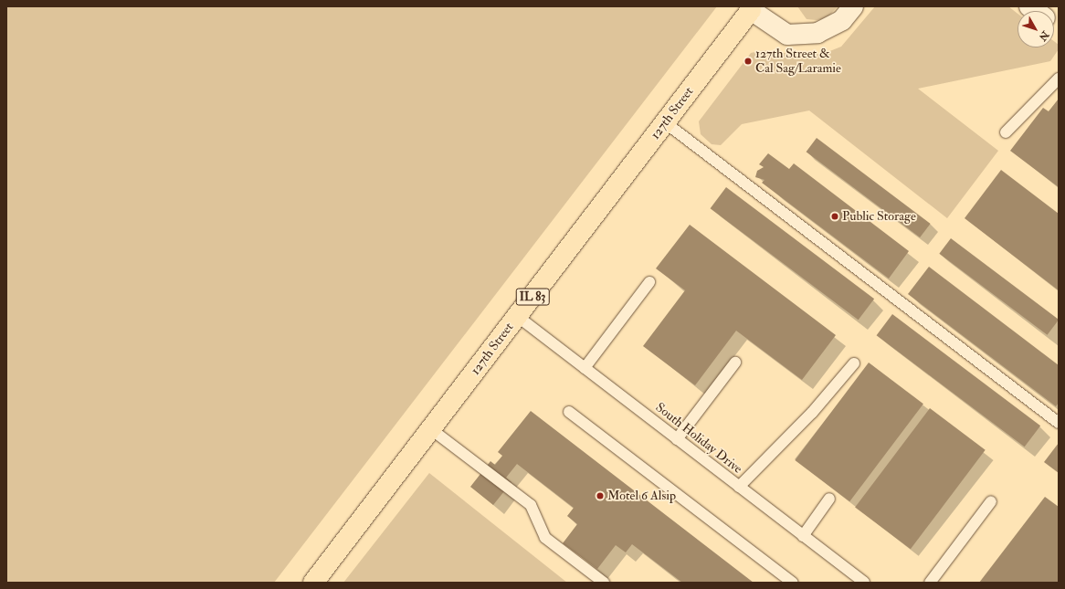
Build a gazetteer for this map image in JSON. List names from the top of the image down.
{
  "streets": {
    "main road": ["127th Street", "IL 83"],
    "lane": ["South Holiday Drive"]
  },
  "crossings": [
    ["127th Street", "South Holiday Drive"]
  ],
  "places": ["127th Street & Cal Sag/Laramie", "Public Storage", "Motel 6 Alsip"],
  "north": "bottom right"
}
